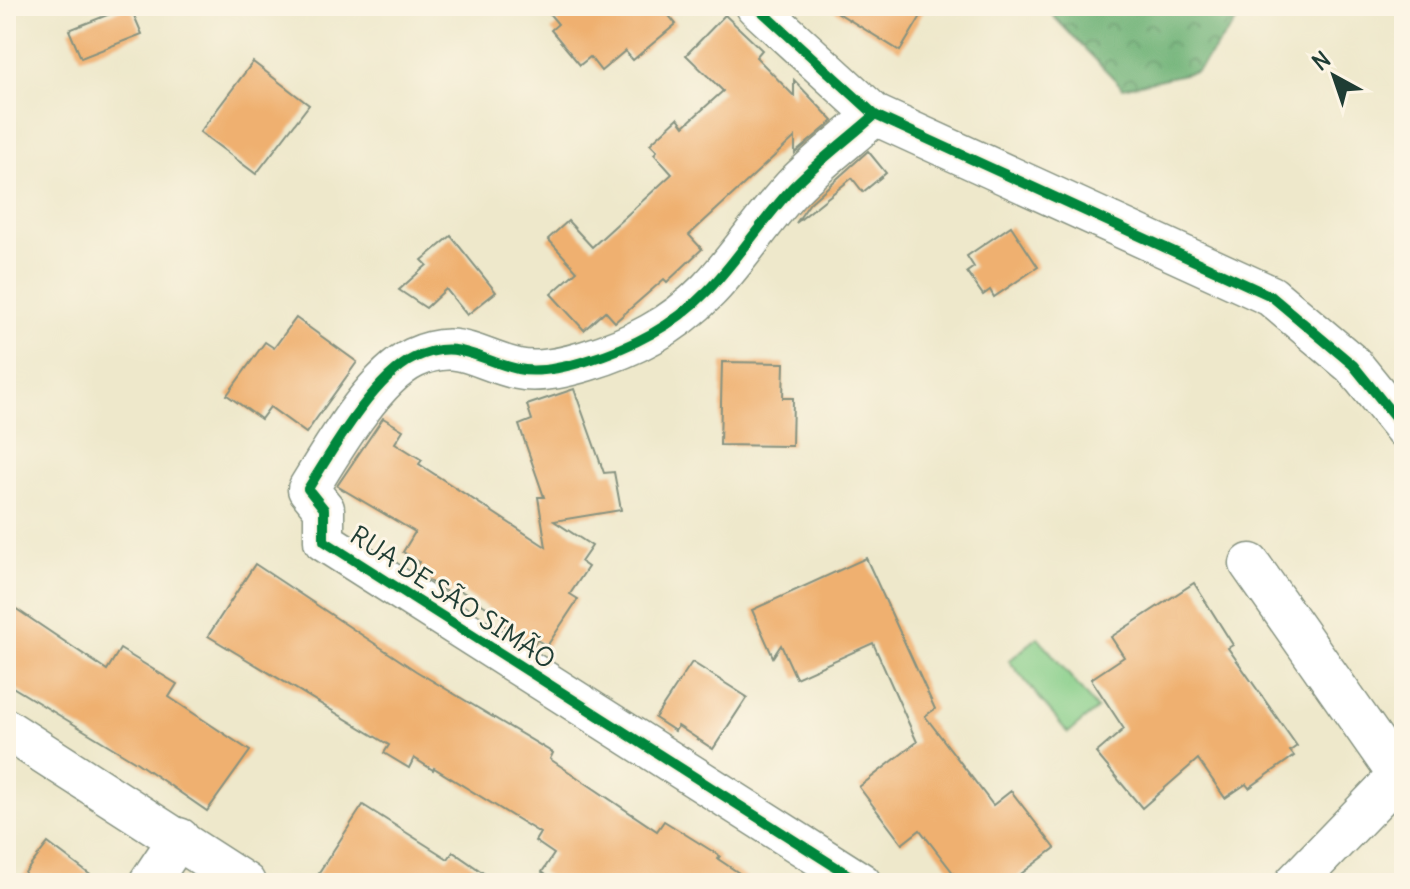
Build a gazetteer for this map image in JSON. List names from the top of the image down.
{
  "streets": {
    "street": ["RUA DE SÃO SIMÃO"]
  },
  "north": "top left"
}
